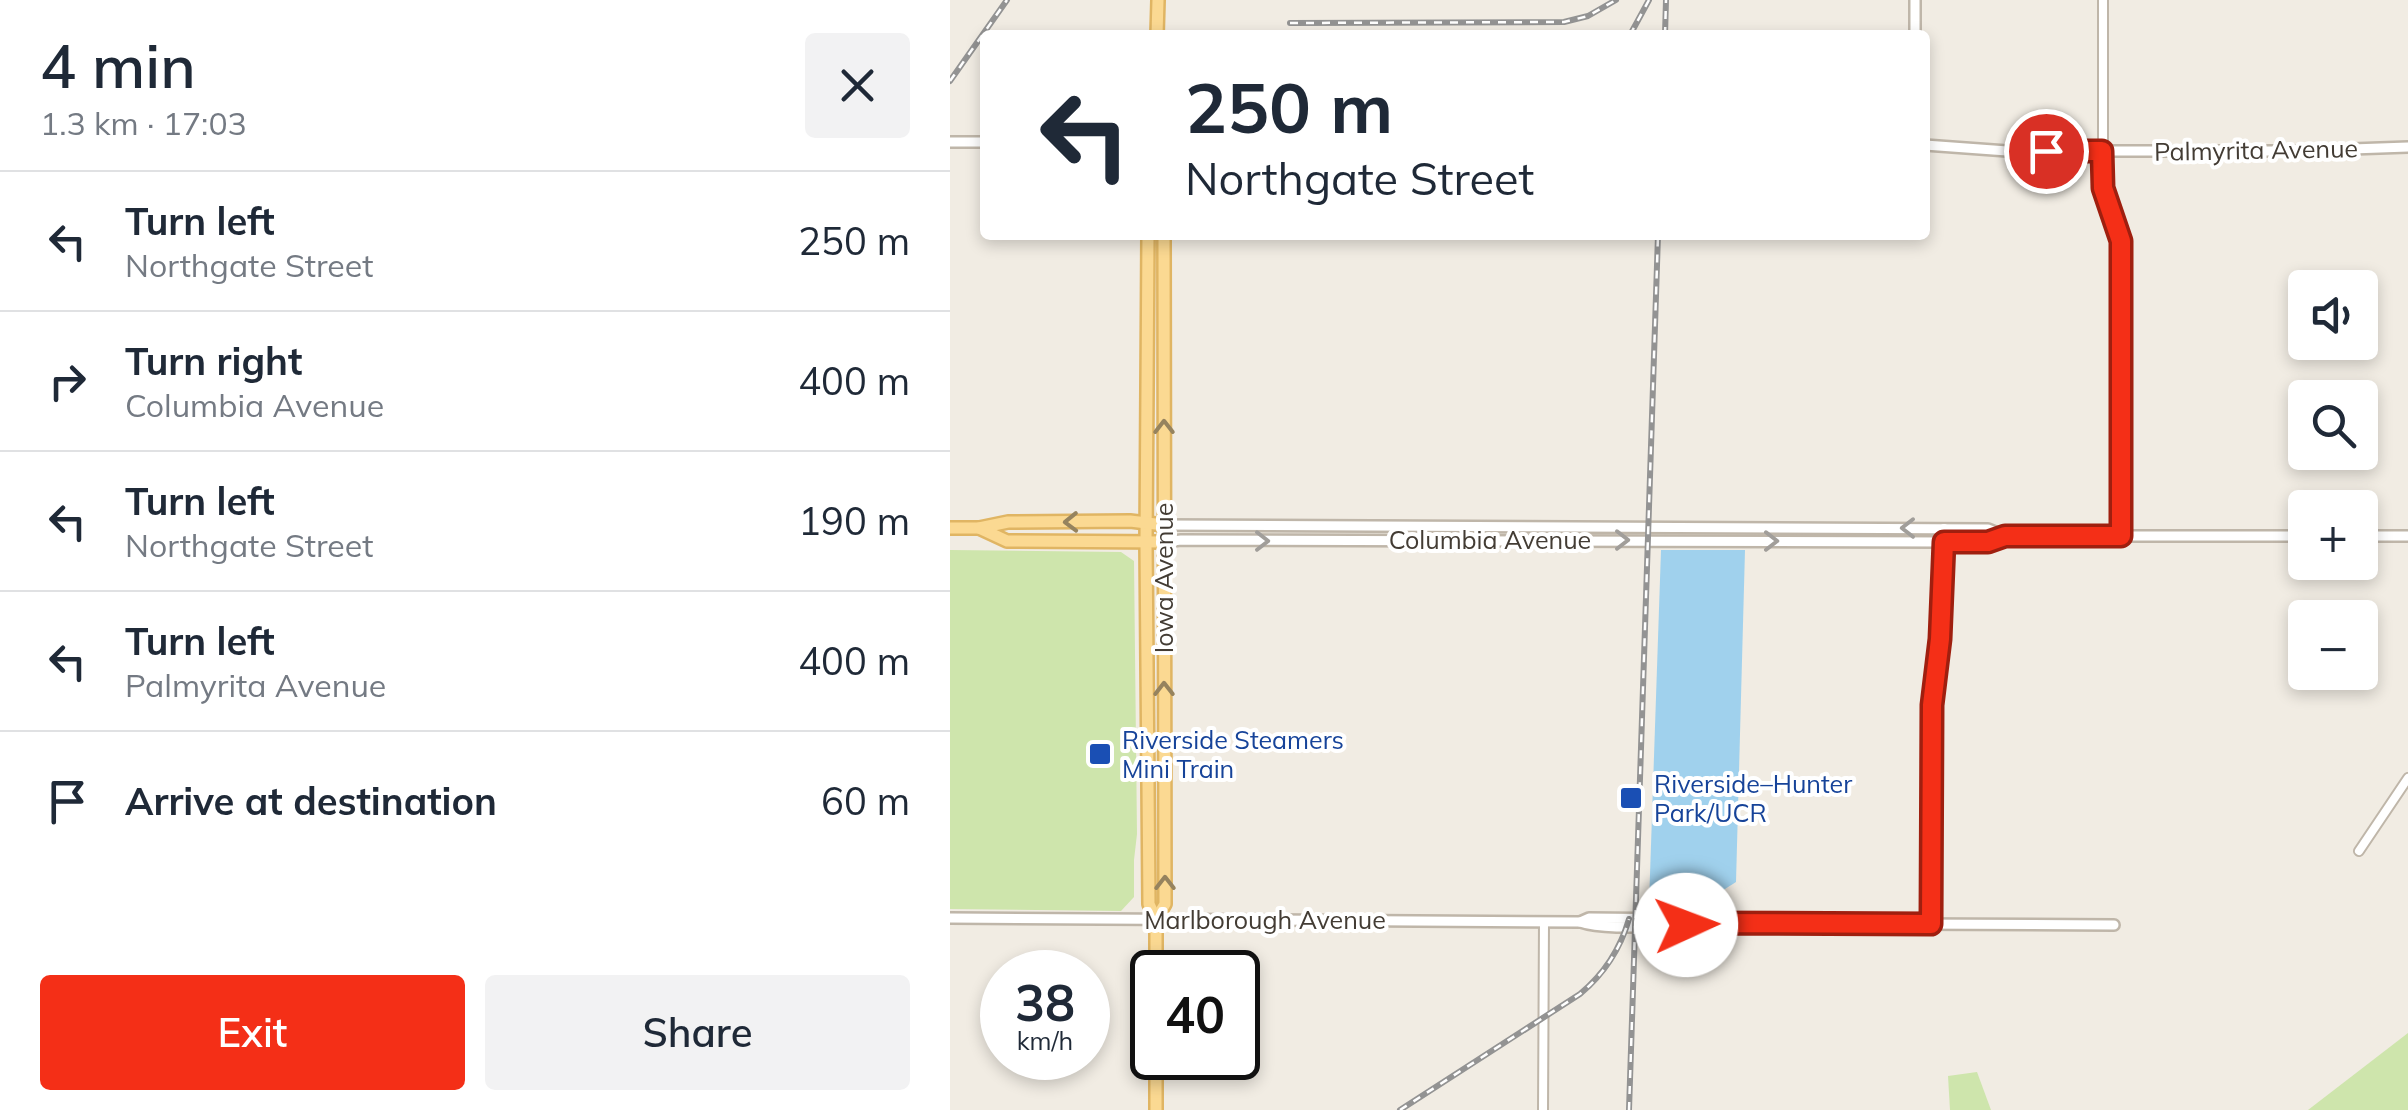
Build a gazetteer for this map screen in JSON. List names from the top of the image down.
{
  "streets": {
    "main road": ["Columbia Avenue", "Iowa Avenue"],
    "street": ["Palmyrita Avenue", "Marlborough Avenue"]
  },
  "crossings": [
    ["Columbia Avenue", "Iowa Avenue"],
    ["Iowa Avenue", "Marlborough Avenue"]
  ],
  "places": {
    "transit": ["Riverside Steamers Mini Train", "Riverside–Hunter Park/UCR"]
  },
  "page": {
    "heading": ["4 min", "1.3 km · 17:03"],
    "turn": ["250 m", "Northgate Street"],
    "list": [
      {
        "name": "Turn left",
        "note": "Northgate Street",
        "value": "250 m"
      },
      {
        "name": "Turn right",
        "note": "Columbia Avenue",
        "value": "400 m"
      },
      {
        "name": "Turn left",
        "note": "Northgate Street",
        "value": "190 m"
      },
      {
        "name": "Turn left",
        "note": "Palmyrita Avenue",
        "value": "400 m"
      },
      {
        "name": "Arrive at destination",
        "value": "60 m"
      }
    ],
    "map_buttons": ["+", "−"],
    "speed": "38 km/h",
    "limit": "40",
    "buttons": ["Exit", "Share"]
  }
}
